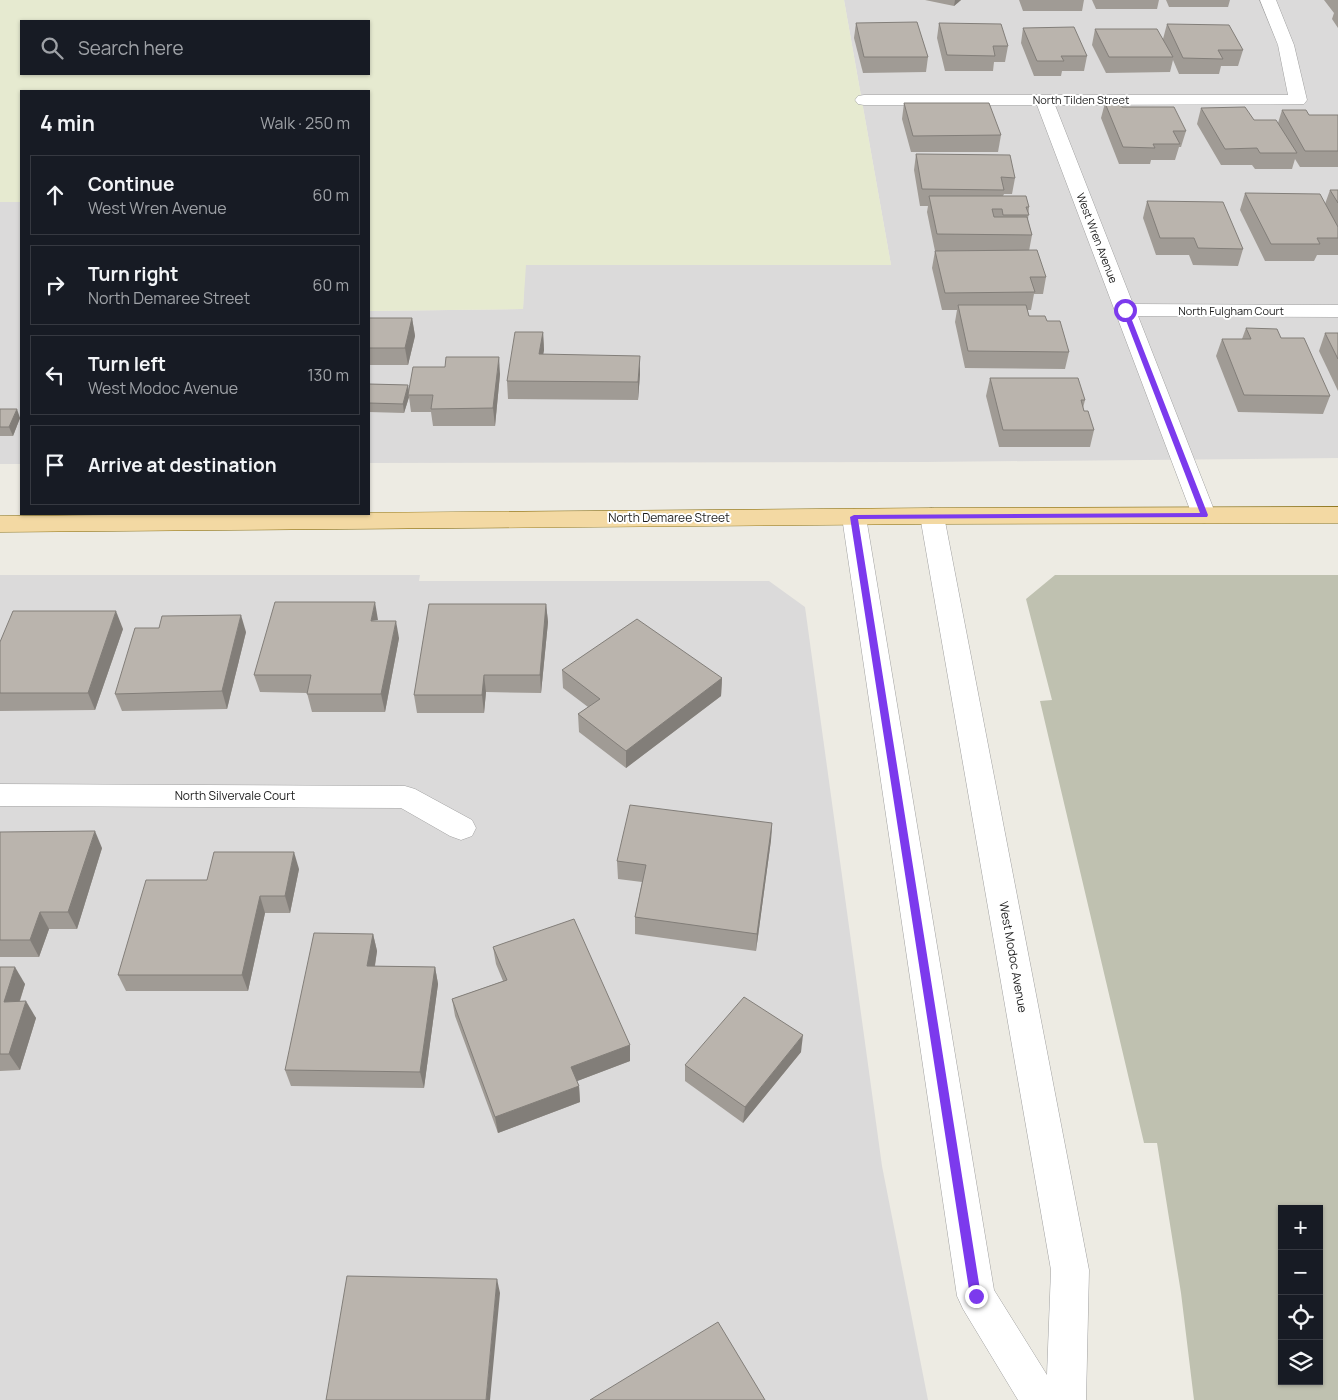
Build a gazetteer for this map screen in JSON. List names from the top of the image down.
{
  "streets": {
    "main road": ["North Demaree Street"],
    "street": [
      "North Tilden Street",
      "West Wren Avenue",
      "North Fulgham Court",
      "North Silvervale Court",
      "West Modoc Avenue"
    ]
  },
  "crossings": [
    ["North Tilden Street", "West Wren Avenue"],
    ["West Wren Avenue", "North Fulgham Court"],
    ["West Wren Avenue", "North Demaree Street"],
    ["North Demaree Street", "West Modoc Avenue"]
  ],
  "page": {
    "search": "Search here",
    "heading": ["4 min", "Walk · 250 m"],
    "list": [
      ["Continue", "West Wren Avenue", "60 m"],
      ["Turn right", "North Demaree Street", "60 m"],
      ["Turn left", "West Modoc Avenue", "130 m"],
      "Arrive at destination"
    ],
    "map_buttons": ["+", "−"]
  }
}
